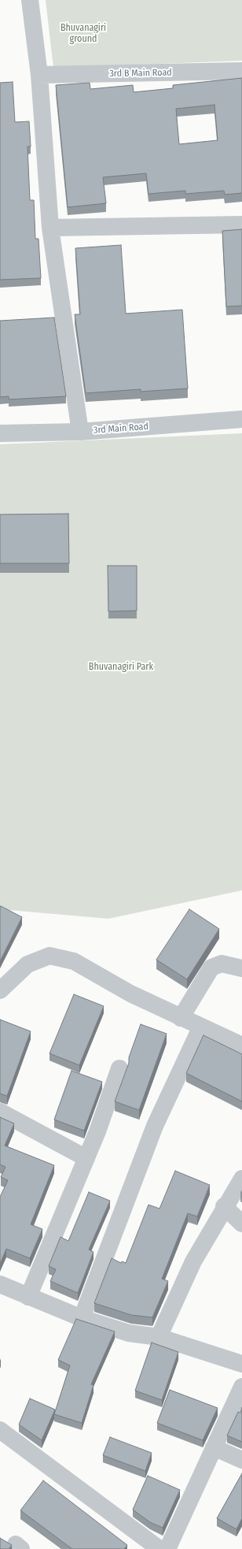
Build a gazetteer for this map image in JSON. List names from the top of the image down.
{
  "streets": {
    "street": ["3rd B Main Road", "3rd Main Road"]
  },
  "parks": ["Bhuvanagiri ground", "Bhuvanagiri Park"]
}
